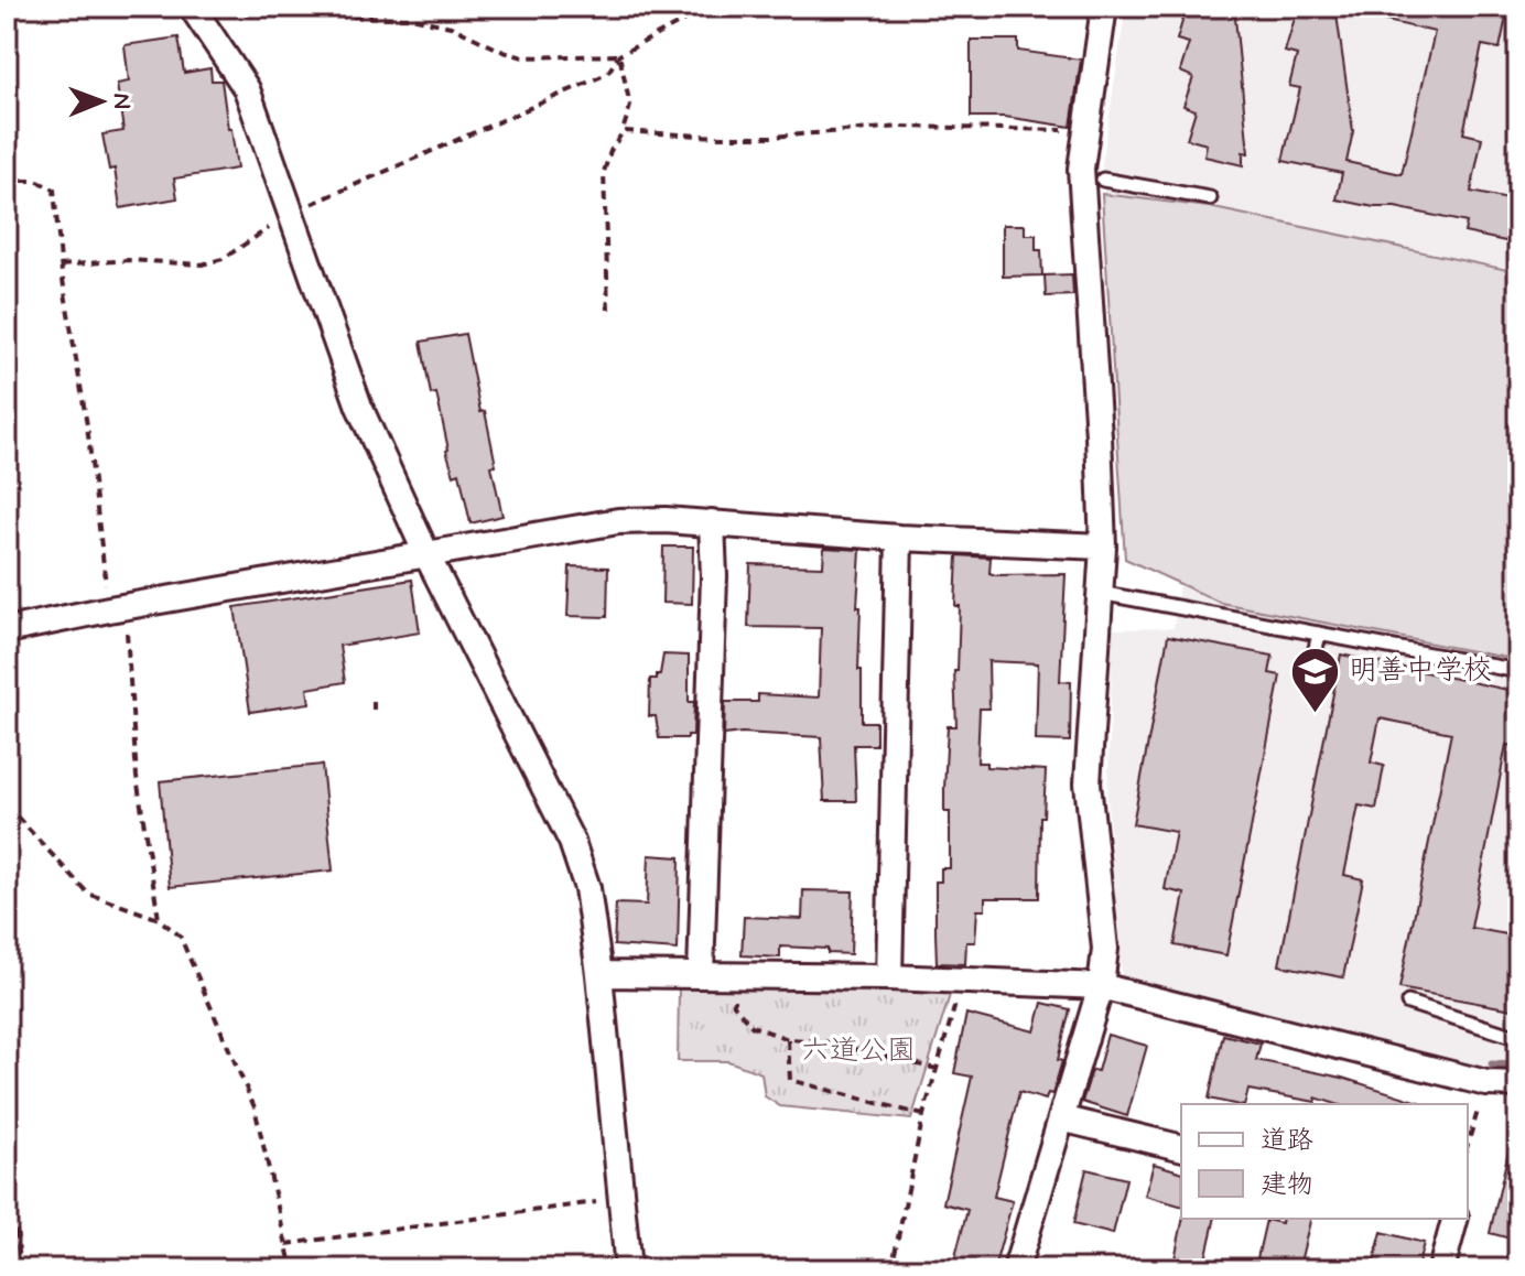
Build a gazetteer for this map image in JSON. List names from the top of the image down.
{
  "parks": ["六道公園"],
  "places": {
    "school or university": ["明善中学校"]
  },
  "legend": ["道路", "建物"],
  "north": "right"
}
